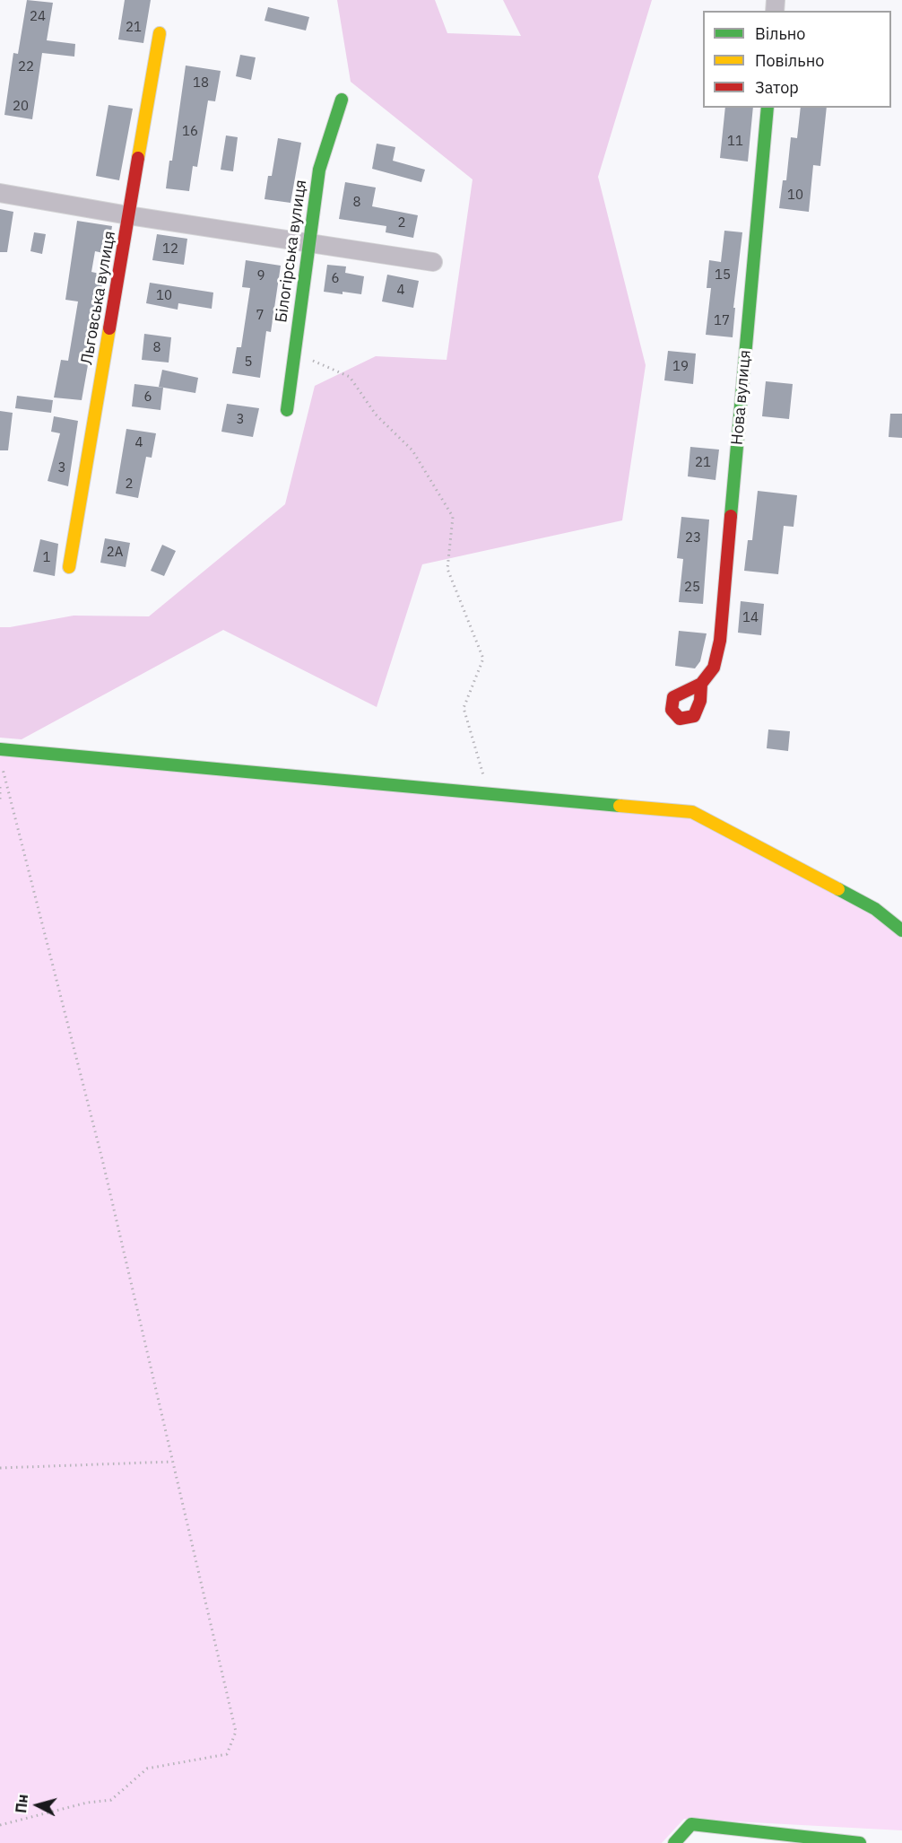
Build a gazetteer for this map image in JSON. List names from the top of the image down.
{
  "streets": {
    "street": ["Білогірська вулиця", "Льговська вулиця", "Нова вулиця"]
  },
  "house_numbers": [
    "24",
    "21",
    "22",
    "18",
    "20",
    "16",
    "11",
    "10",
    "8",
    "2",
    "12",
    "15",
    "9",
    "6",
    "4",
    "10",
    "7",
    "17",
    "8",
    "5",
    "19",
    "6",
    "3",
    "4",
    "21",
    "3",
    "2",
    "23",
    "2А",
    "1",
    "25",
    "14"
  ],
  "legend": ["Вільно", "Повільно", "Затор"],
  "north": "left"
}
